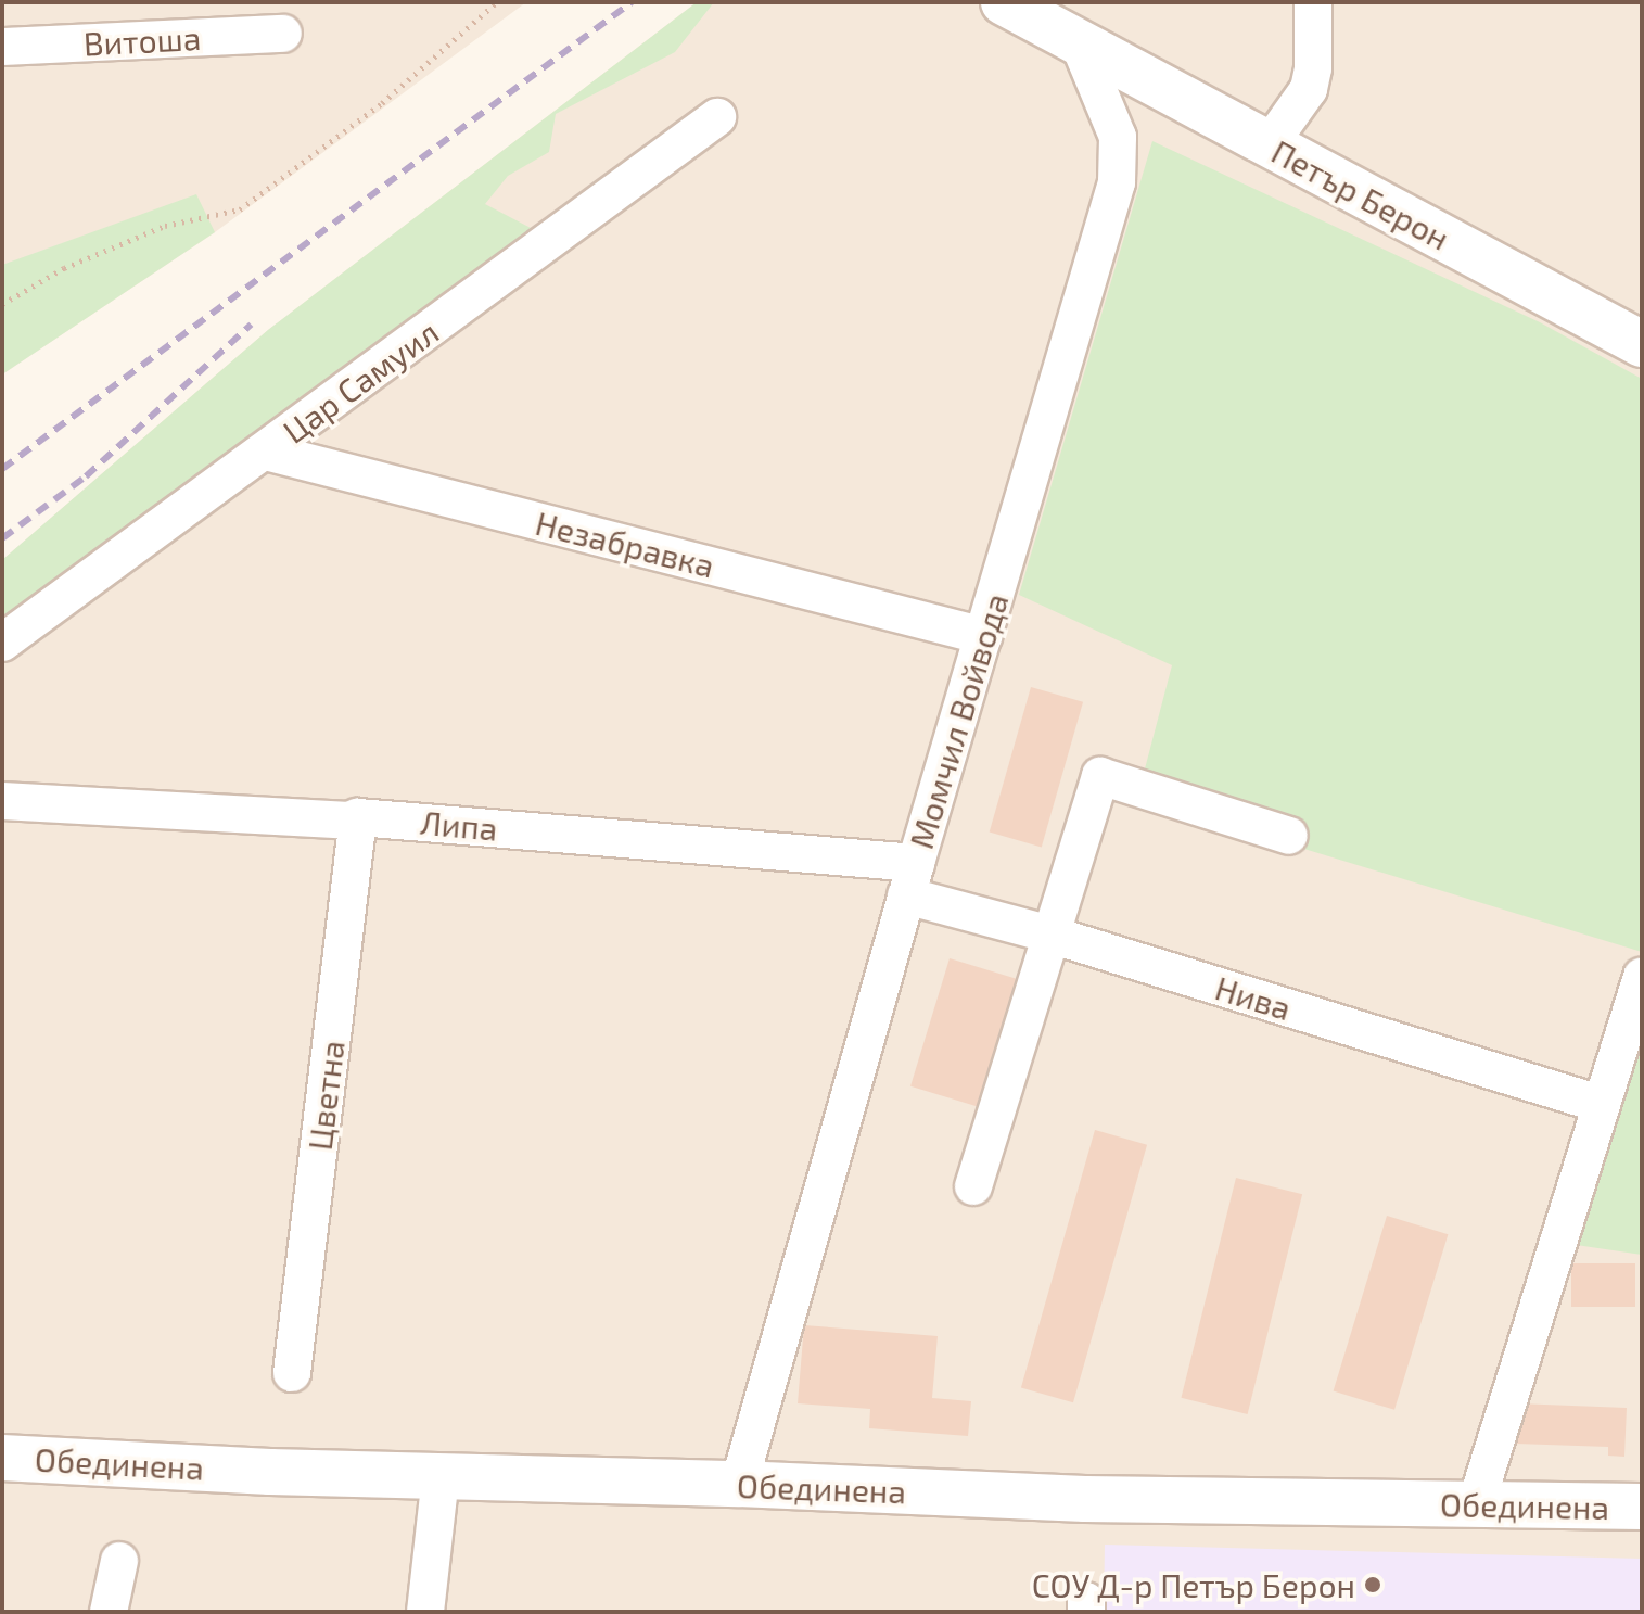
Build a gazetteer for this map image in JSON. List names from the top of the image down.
{
  "streets": {
    "street": [
      "Витоша",
      "Петър Берон",
      "Цар Самуил",
      "Незабравка",
      "Момчил Войвода",
      "Липа",
      "Нива",
      "Цветна",
      "Обединена"
    ]
  },
  "crossings": [
    ["Петър Берон", "Момчил Войвода"],
    ["Цар Самуил", "Незабравка"],
    ["Незабравка", "Момчил Войвода"],
    ["Момчил Войвода", "Липа"],
    ["Момчил Войвода", "Нива"],
    ["Момчил Войвода", "Обединена"],
    ["Липа", "Нива"],
    ["Липа", "Цветна"]
  ],
  "places": ["СОУ Д-р Петър Берон"]
}
